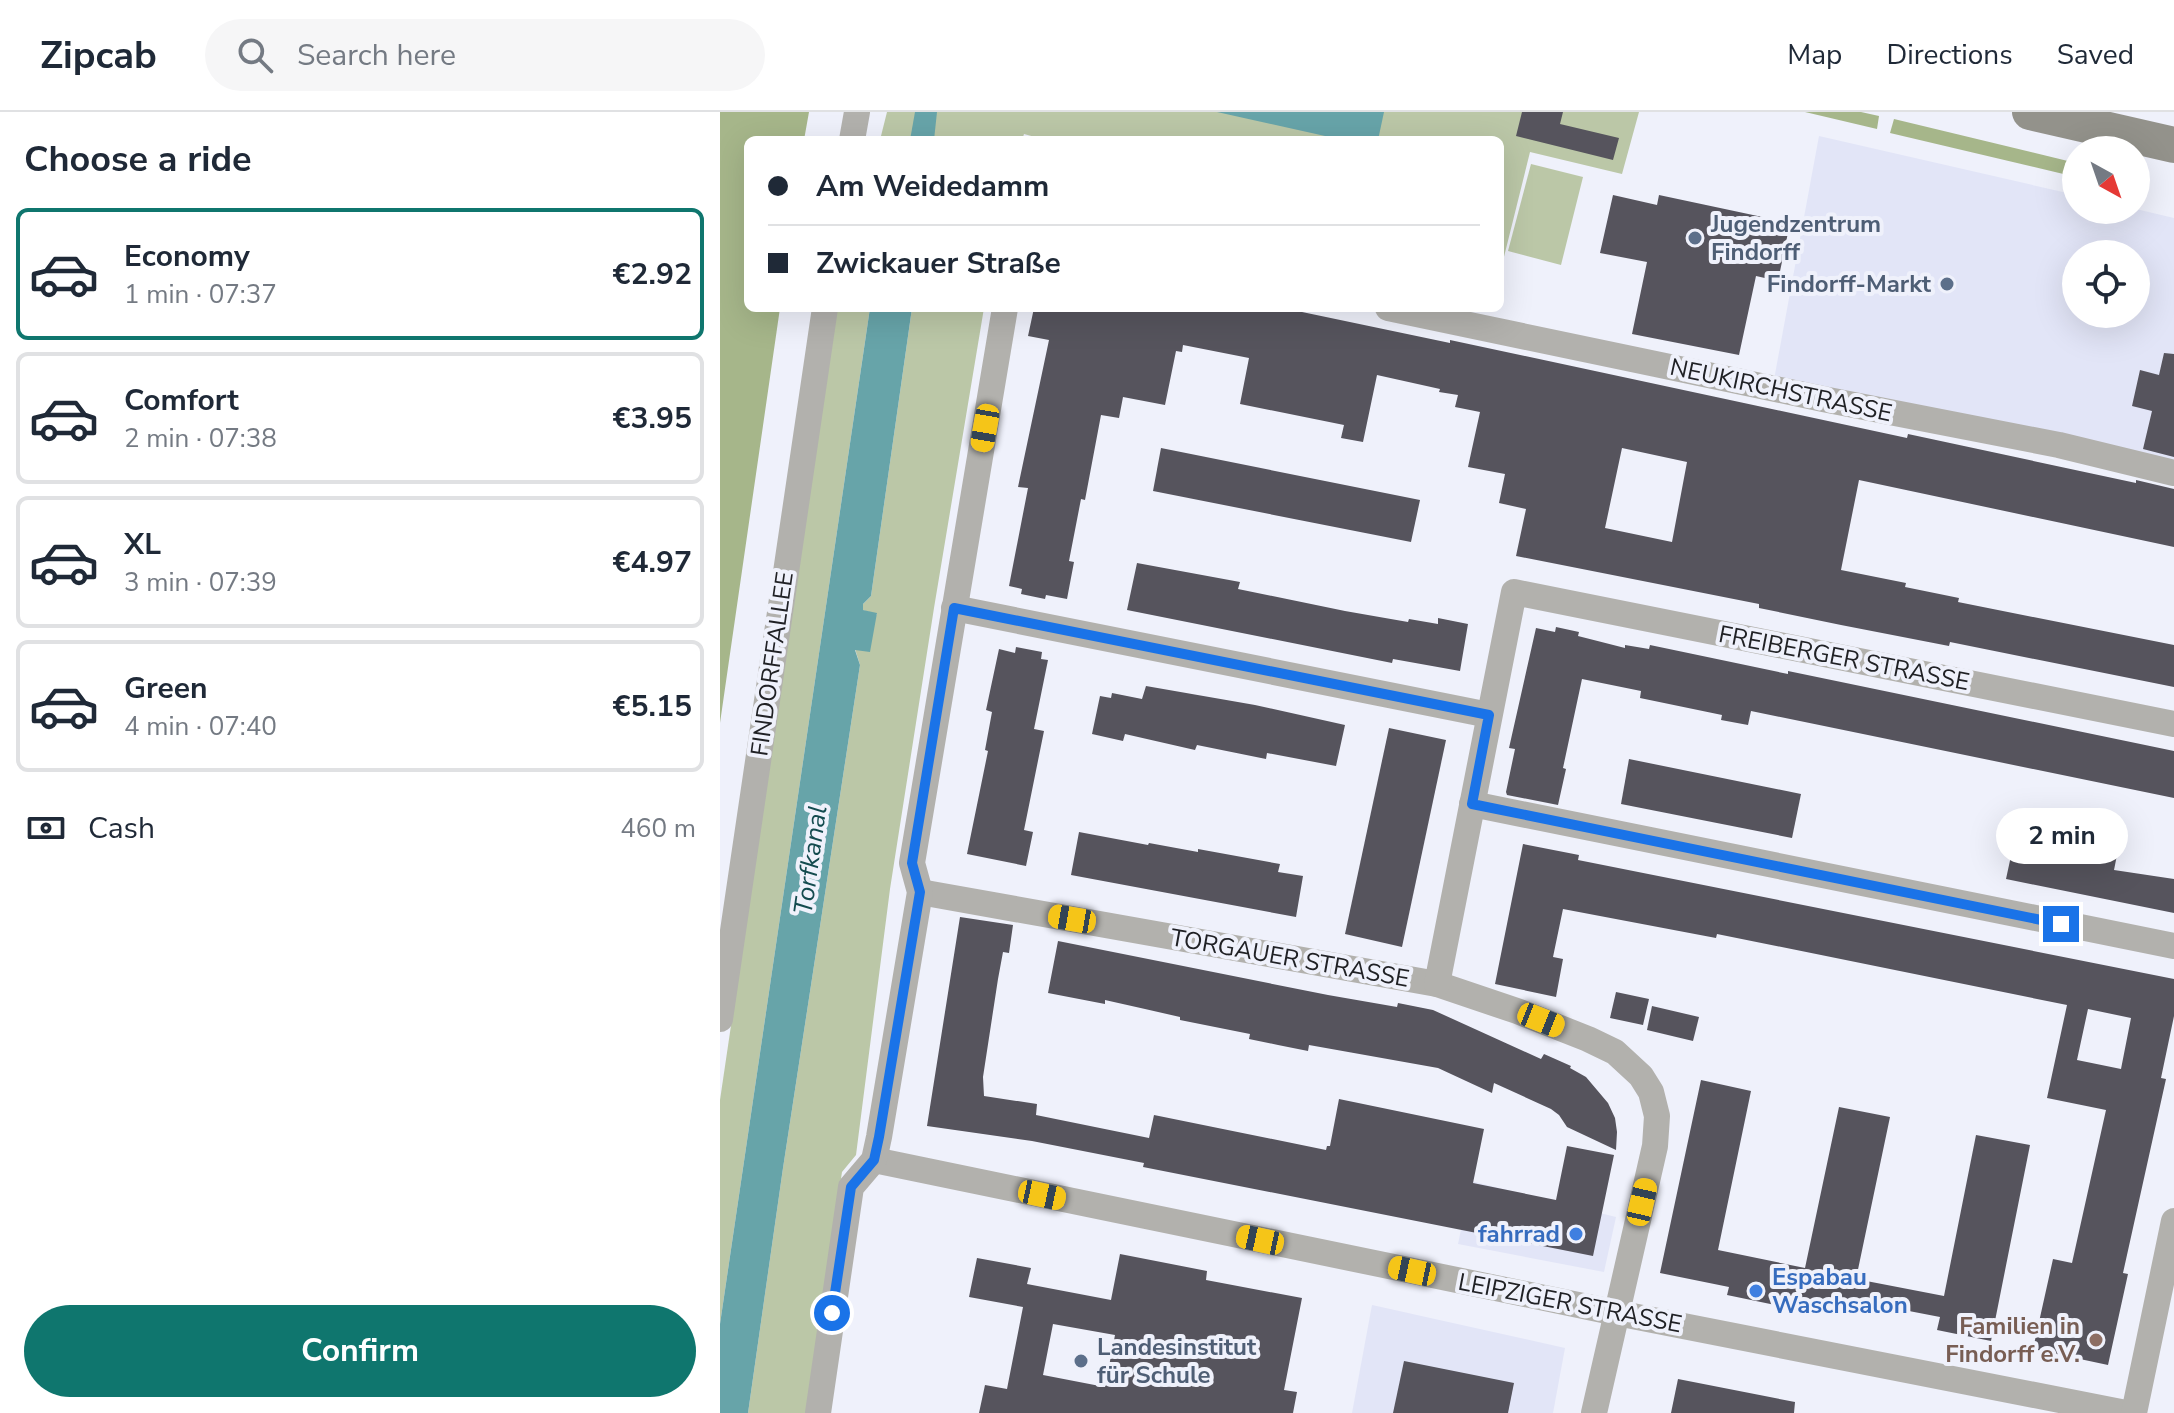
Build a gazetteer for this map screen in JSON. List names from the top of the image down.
{
  "streets": {
    "street": [
      "NEUKIRCHSTRASSE",
      "FREIBERGER STRASSE",
      "FINDORFFALLEE",
      "TORGAUER STRASSE",
      "LEIPZIGER STRASSE"
    ]
  },
  "crossings": [
    ["TORGAUER STRASSE", "LEIPZIGER STRASSE"]
  ],
  "water": ["Torfkanal"],
  "places": [
    "Jugendzentrum Findorff",
    "Findorff-Markt",
    "fahrrad",
    "Espabau Waschsalon",
    "Familien in Findorff e.V.",
    "Landesinstitut für Schule"
  ],
  "north": "bottom right",
  "page": {
    "header": "Zipcab",
    "search": "Search here",
    "nav": ["Map", "Directions", "Saved"],
    "heading": "Choose a ride",
    "banner": ["Am Weidedamm", "Zwickauer Straße"],
    "list": [
      {
        "name": "Economy",
        "note": "1 min · 07:37",
        "value": "€2.92"
      },
      {
        "name": "Comfort",
        "note": "2 min · 07:38",
        "value": "€3.95"
      },
      {
        "name": "XL",
        "note": "3 min · 07:39",
        "value": "€4.97"
      },
      {
        "name": "Green",
        "note": "4 min · 07:40",
        "value": "€5.15"
      }
    ],
    "pay": ["Cash", "460 m"],
    "bubble": "2 min",
    "buttons": "Confirm"
  }
}
